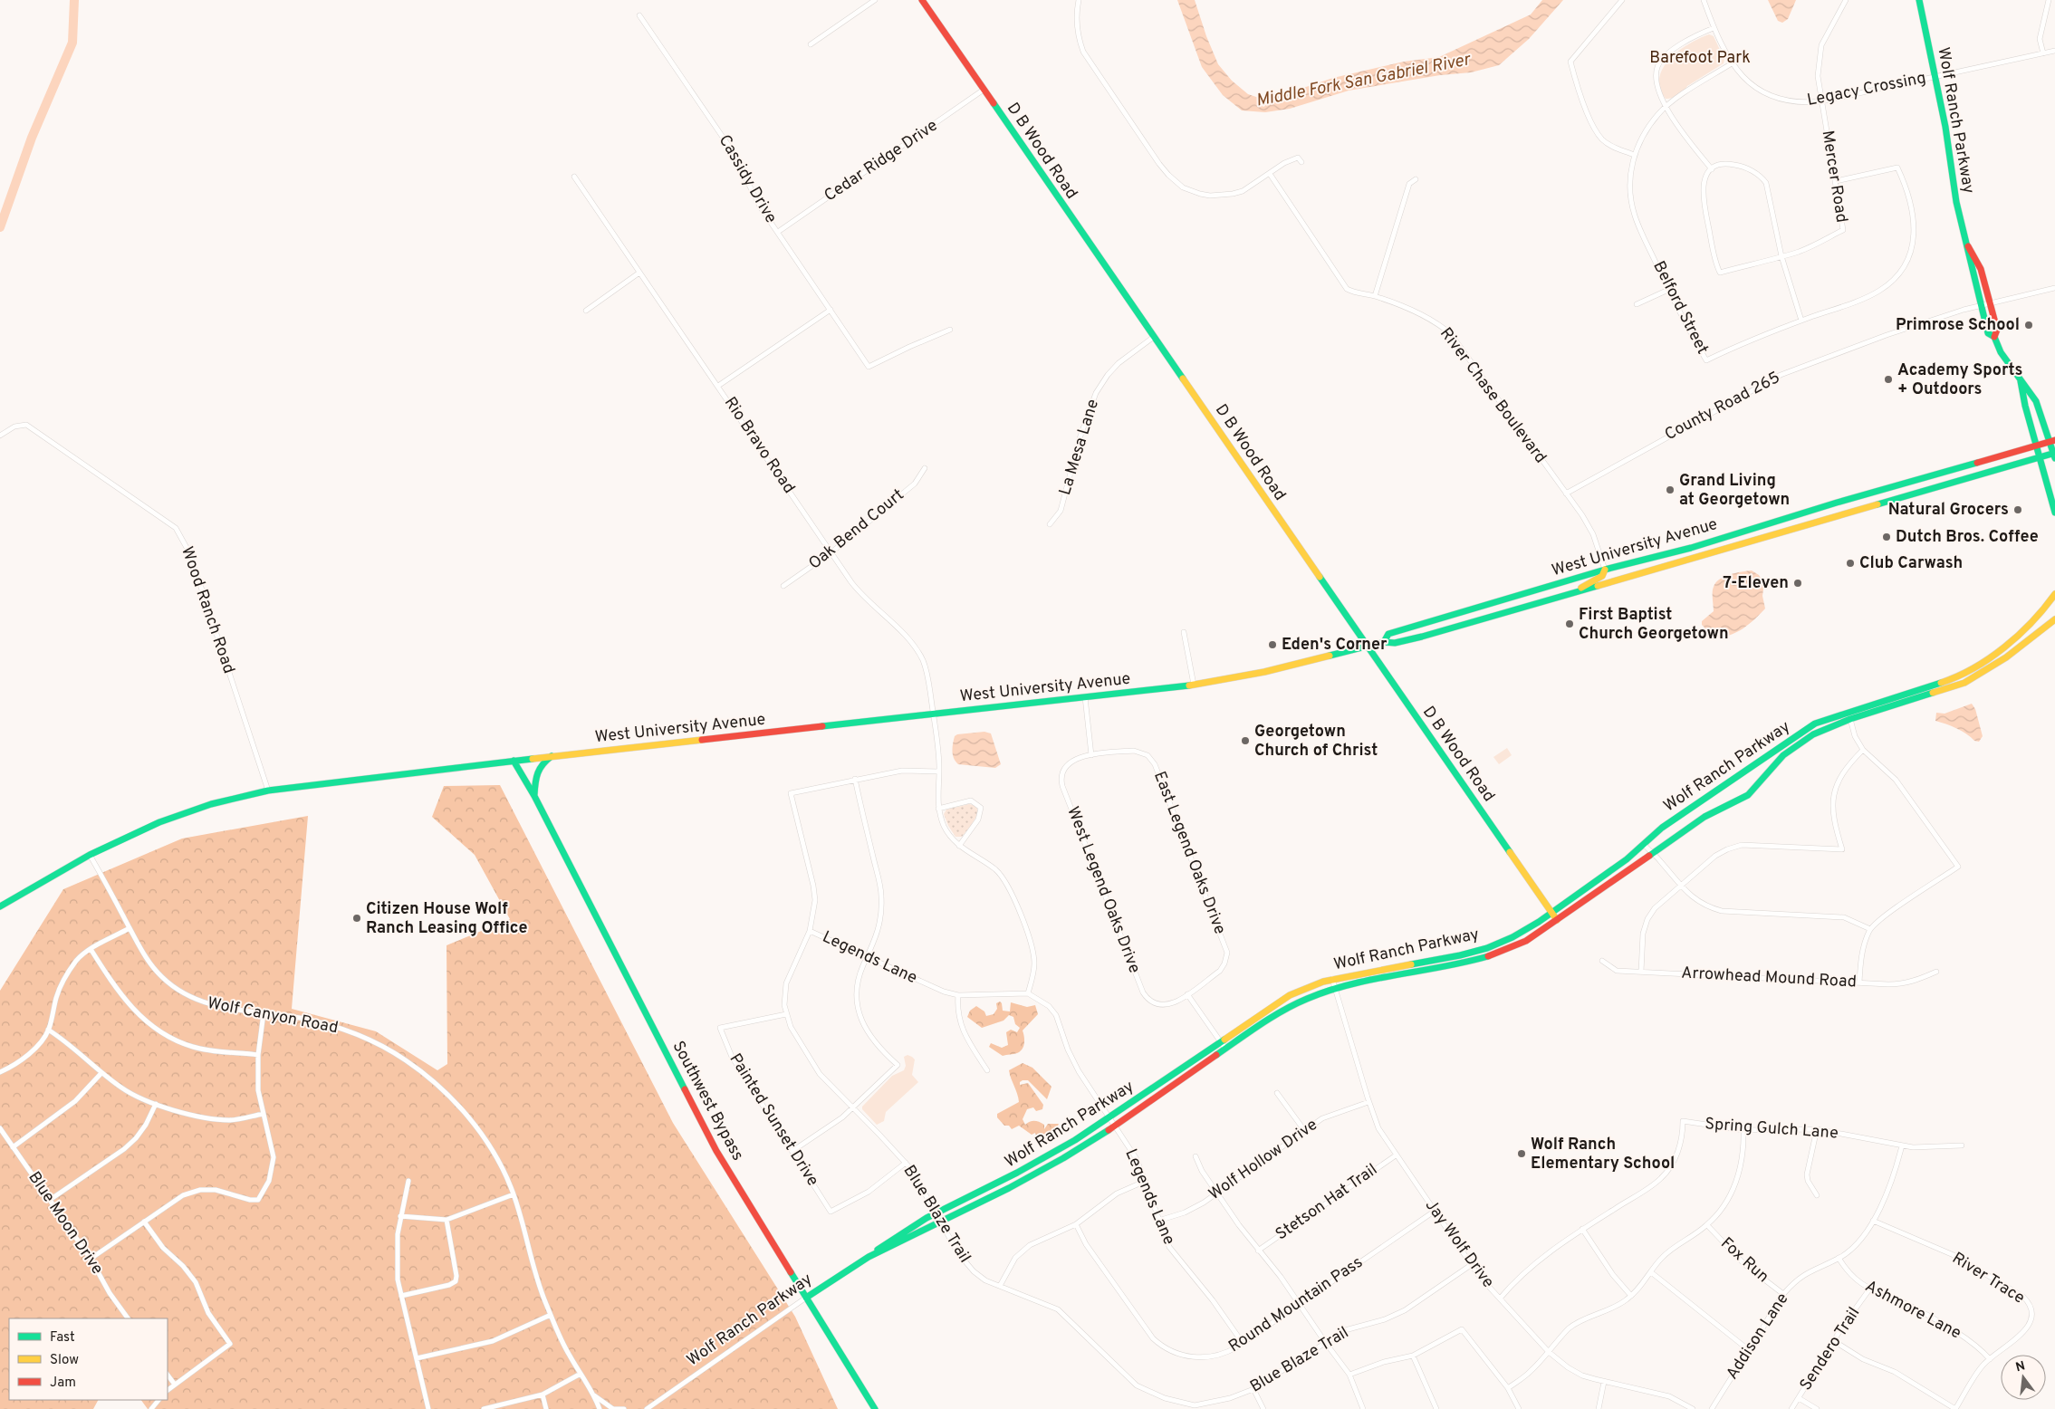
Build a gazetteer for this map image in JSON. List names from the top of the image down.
{
  "streets": {
    "street": [
      "Legacy Crossing",
      "Wolf Ranch Parkway",
      "D B Wood Road",
      "Cedar Ridge Drive",
      "Mercer Road",
      "Cassidy Drive",
      "Belford Street",
      "River Chase Boulevard",
      "County Road 265",
      "Rio Bravo Road",
      "La Mesa Lane",
      "Oak Bend Court",
      "West University Avenue",
      "Wood Ranch Road",
      "East Legend Oaks Drive",
      "West Legend Oaks Drive",
      "Legends Lane",
      "Arrowhead Mound Road",
      "Wolf Canyon Road",
      "Southwest Bypass",
      "Painted Sunset Drive",
      "Spring Gulch Lane",
      "Wolf Hollow Drive",
      "Stetson Hat Trail",
      "Blue Blaze Trail",
      "Blue Moon Drive",
      "Jay Wolf Drive",
      "Fox Run",
      "River Trace",
      "Round Mountain Pass",
      "Ashmore Lane",
      "Addison Lane",
      "Sendero Trail"
    ]
  },
  "crossings": [
    ["Legacy Crossing", "Wolf Ranch Parkway"],
    ["Legacy Crossing", "Mercer Road"],
    ["Legacy Crossing", "Belford Street"],
    ["Wolf Ranch Parkway", "D B Wood Road"],
    ["Wolf Ranch Parkway", "County Road 265"],
    ["Wolf Ranch Parkway", "West University Avenue"],
    ["Wolf Ranch Parkway", "Legends Lane"],
    ["Wolf Ranch Parkway", "Southwest Bypass"],
    ["Wolf Ranch Parkway", "Blue Blaze Trail"],
    ["Wolf Ranch Parkway", "Jay Wolf Drive"],
    ["D B Wood Road", "Cedar Ridge Drive"],
    ["D B Wood Road", "La Mesa Lane"],
    ["D B Wood Road", "West University Avenue"],
    ["Cedar Ridge Drive", "Cassidy Drive"],
    ["Mercer Road", "Belford Street"],
    ["River Chase Boulevard", "County Road 265"],
    ["River Chase Boulevard", "West University Avenue"],
    ["Rio Bravo Road", "Oak Bend Court"],
    ["Rio Bravo Road", "West University Avenue"],
    ["West University Avenue", "Wood Ranch Road"],
    ["West University Avenue", "Wolf Canyon Road"],
    ["West University Avenue", "Southwest Bypass"],
    ["East Legend Oaks Drive", "West Legend Oaks Drive"],
    ["Legends Lane", "Wolf Hollow Drive"],
    ["Legends Lane", "Blue Blaze Trail"],
    ["Legends Lane", "Round Mountain Pass"],
    ["Painted Sunset Drive", "Blue Blaze Trail"],
    ["Spring Gulch Lane", "Jay Wolf Drive"],
    ["Spring Gulch Lane", "Addison Lane"],
    ["Wolf Hollow Drive", "Jay Wolf Drive"],
    ["Stetson Hat Trail", "Jay Wolf Drive"],
    ["Blue Blaze Trail", "Jay Wolf Drive"],
    ["Jay Wolf Drive", "Round Mountain Pass"],
    ["Fox Run", "Addison Lane"],
    ["River Trace", "Ashmore Lane"],
    ["River Trace", "Addison Lane"],
    ["Ashmore Lane", "Addison Lane"],
    ["Ashmore Lane", "Sendero Trail"]
  ],
  "water": ["Middle Fork San Gabriel River"],
  "parks": ["Barefoot Park"],
  "places": [
    "Primrose School",
    "Academy Sports + Outdoors",
    "Grand Living at Georgetown",
    "Natural Grocers",
    "Dutch Bros. Coffee",
    "Club Carwash",
    "7-Eleven",
    "First Baptist Church Georgetown",
    "Eden's Corner",
    "Georgetown Church of Christ",
    "Citizen House Wolf Ranch Leasing Office",
    "Wolf Ranch Elementary School"
  ],
  "legend": ["Fast", "Slow", "Jam"],
  "north": "top"
}
